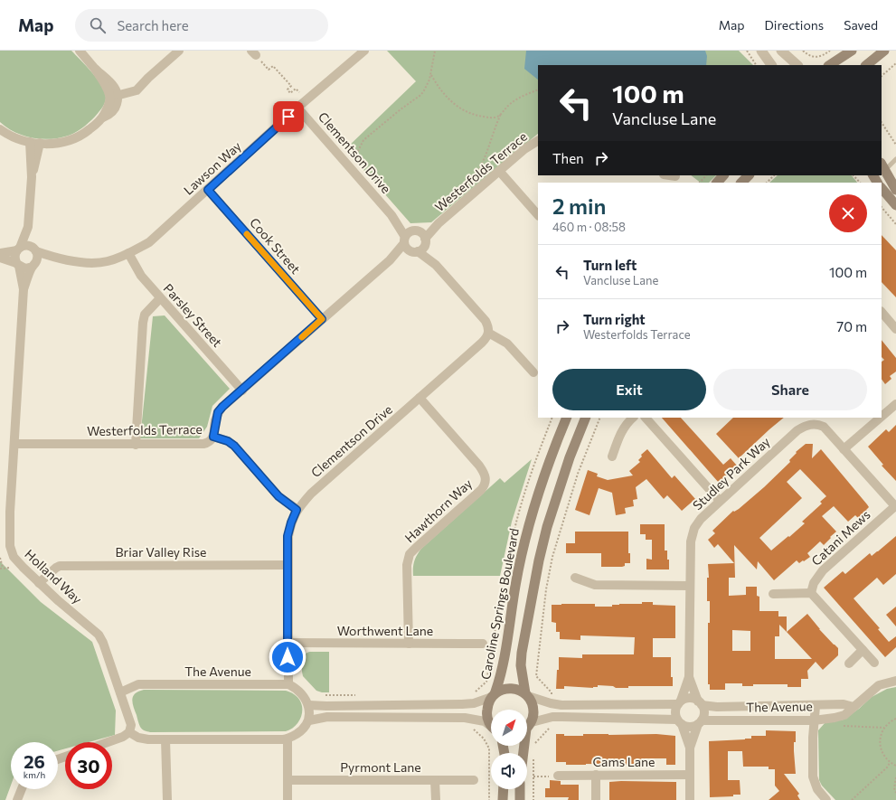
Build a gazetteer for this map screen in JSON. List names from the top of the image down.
{
  "streets": {
    "main road": ["Caroline Springs Boulevard"],
    "street": [
      "Clementson Drive",
      "Lawson Way",
      "Westerfolds Terrace",
      "Cook Street",
      "Parsley Street",
      "Studley Park Way",
      "Hawthorn Way",
      "Catani Mews",
      "Briar Valley Rise",
      "Holland Way",
      "Worthwent Lane",
      "The Avenue",
      "Cams Lane",
      "Pyrmont Lane"
    ]
  },
  "crossings": [
    ["Clementson Drive", "Lawson Way"],
    ["Clementson Drive", "Westerfolds Terrace"],
    ["Clementson Drive", "Hawthorn Way"],
    ["Clementson Drive", "Briar Valley Rise"],
    ["Clementson Drive", "Worthwent Lane"],
    ["Clementson Drive", "The Avenue"],
    ["Lawson Way", "Cook Street"],
    ["Lawson Way", "Parsley Street"],
    ["Lawson Way", "Holland Way"],
    ["Westerfolds Terrace", "Cook Street"],
    ["Westerfolds Terrace", "Parsley Street"],
    ["Westerfolds Terrace", "Holland Way"],
    ["Studley Park Way", "Catani Mews"],
    ["Studley Park Way", "The Avenue"],
    ["Hawthorn Way", "Worthwent Lane"],
    ["Briar Valley Rise", "Holland Way"],
    ["Holland Way", "The Avenue"]
  ],
  "north": "top right",
  "page": {
    "header": "Map",
    "search": "Search here",
    "nav": ["Map", "Directions", "Saved"],
    "turn": ["100 m", "Vancluse Lane"],
    "then": "Then",
    "heading": ["2 min", "460 m · 08:58"],
    "list": [
      {
        "name": "Turn left",
        "note": "Vancluse Lane",
        "value": "100 m"
      },
      {
        "name": "Turn right",
        "note": "Westerfolds Terrace",
        "value": "70 m"
      }
    ],
    "buttons": ["Exit", "Share"],
    "speed": "26 km/h",
    "limit": "30"
  }
}
